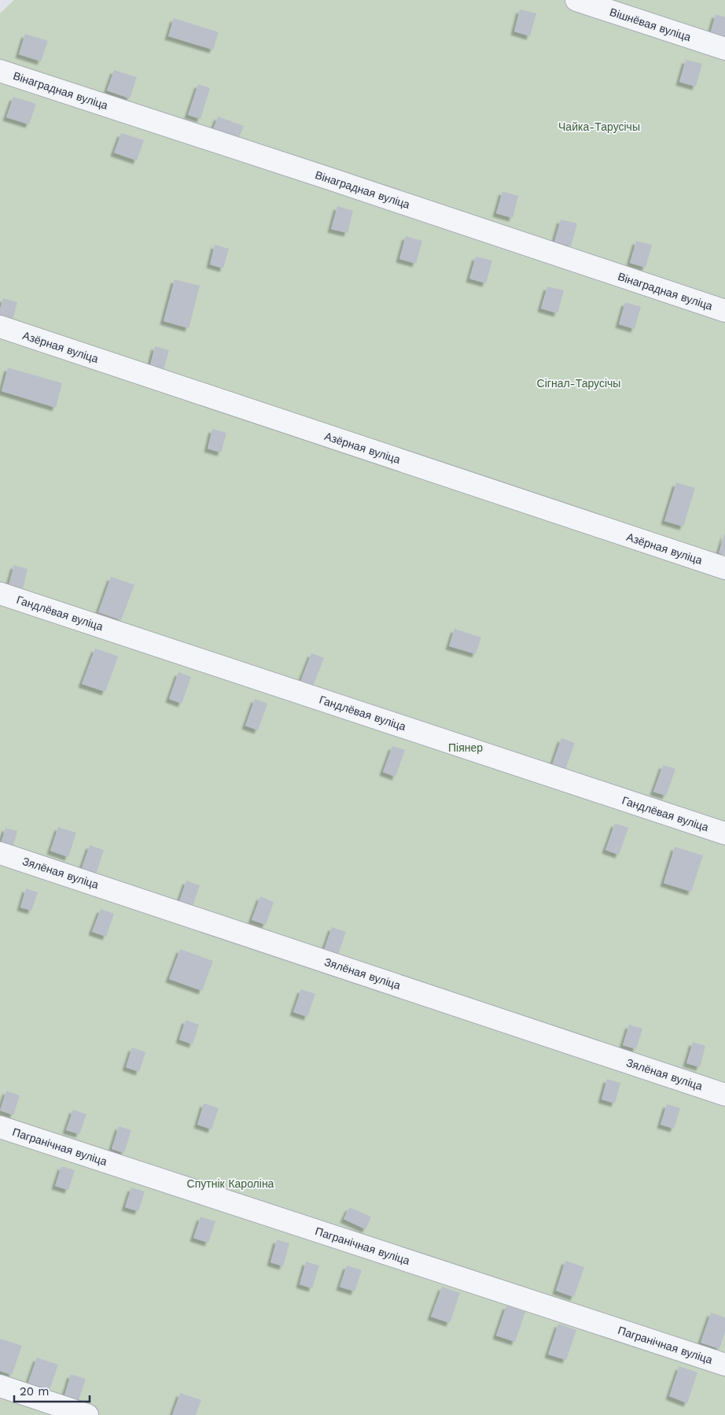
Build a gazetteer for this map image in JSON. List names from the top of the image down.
{
  "streets": {
    "street": [
      "Вішнёвая вуліца",
      "Вінаградная вуліца",
      "Азёрная вуліца",
      "Гандлёвая вуліца",
      "Зялёная вуліца",
      "Пагранічная вуліца"
    ]
  },
  "parks": [
    "Чайка-Тарусічы",
    "Сігнал-Тарусічы",
    "Піянер",
    "Спутнік Кароліна"
  ],
  "scale_bar": "20 m"
}
